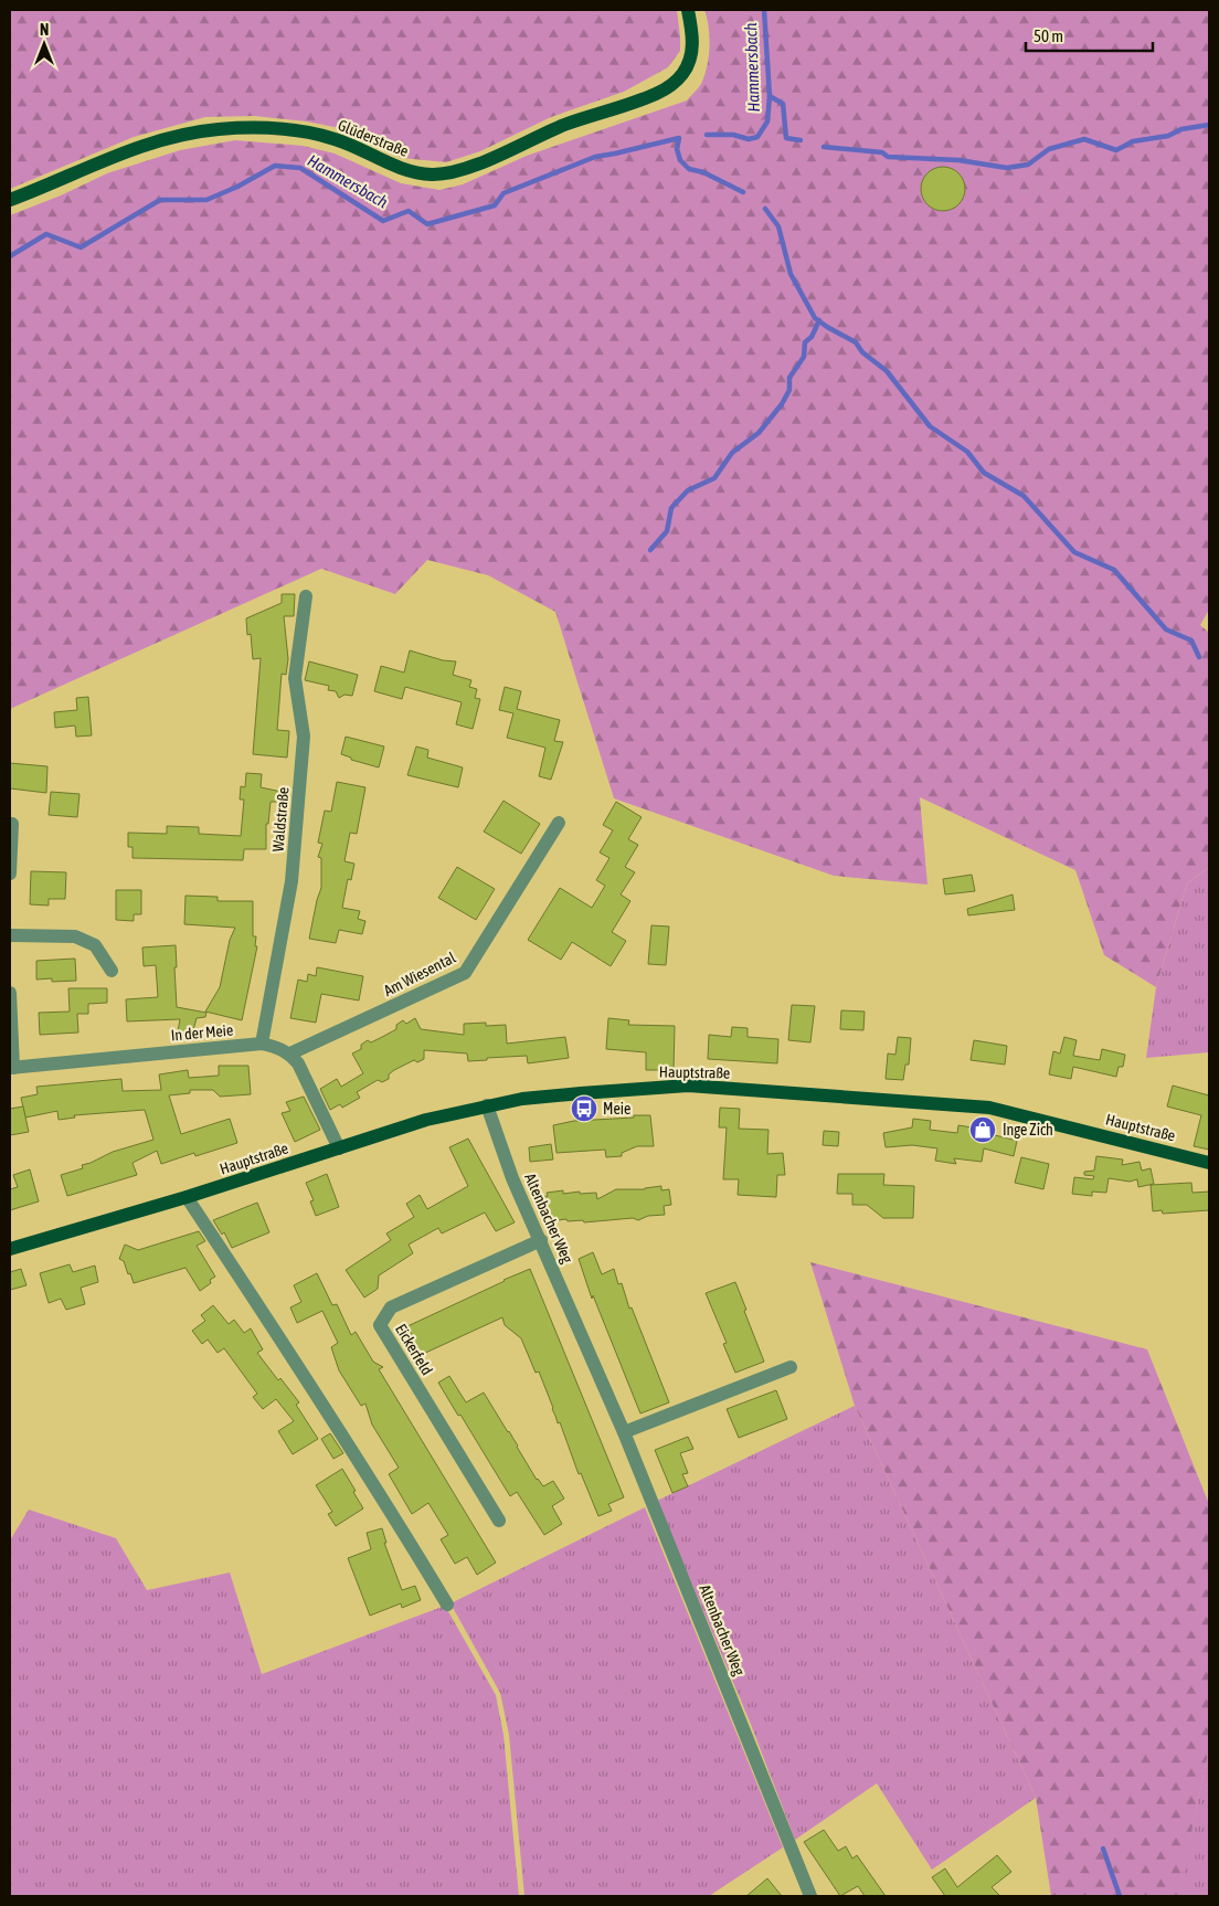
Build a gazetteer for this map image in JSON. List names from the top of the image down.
{
  "streets": {
    "main road": ["Glüderstraße", "Hauptstraße"],
    "street": [
      "Waldstraße",
      "Am Wiesental",
      "In der Meie",
      "Altenbacher Weg",
      "Eickerfeld"
    ]
  },
  "crossings": [
    ["Waldstraße", "In der Meie"],
    ["Am Wiesental", "In der Meie"],
    ["Hauptstraße", "Altenbacher Weg"],
    ["Altenbacher Weg", "Eickerfeld"]
  ],
  "water": ["Hammersbach"],
  "places": {
    "bus stop": ["Meie"],
    "shop": ["Inge Zich"]
  },
  "scale_bar": "50 m",
  "north": "top"
}
